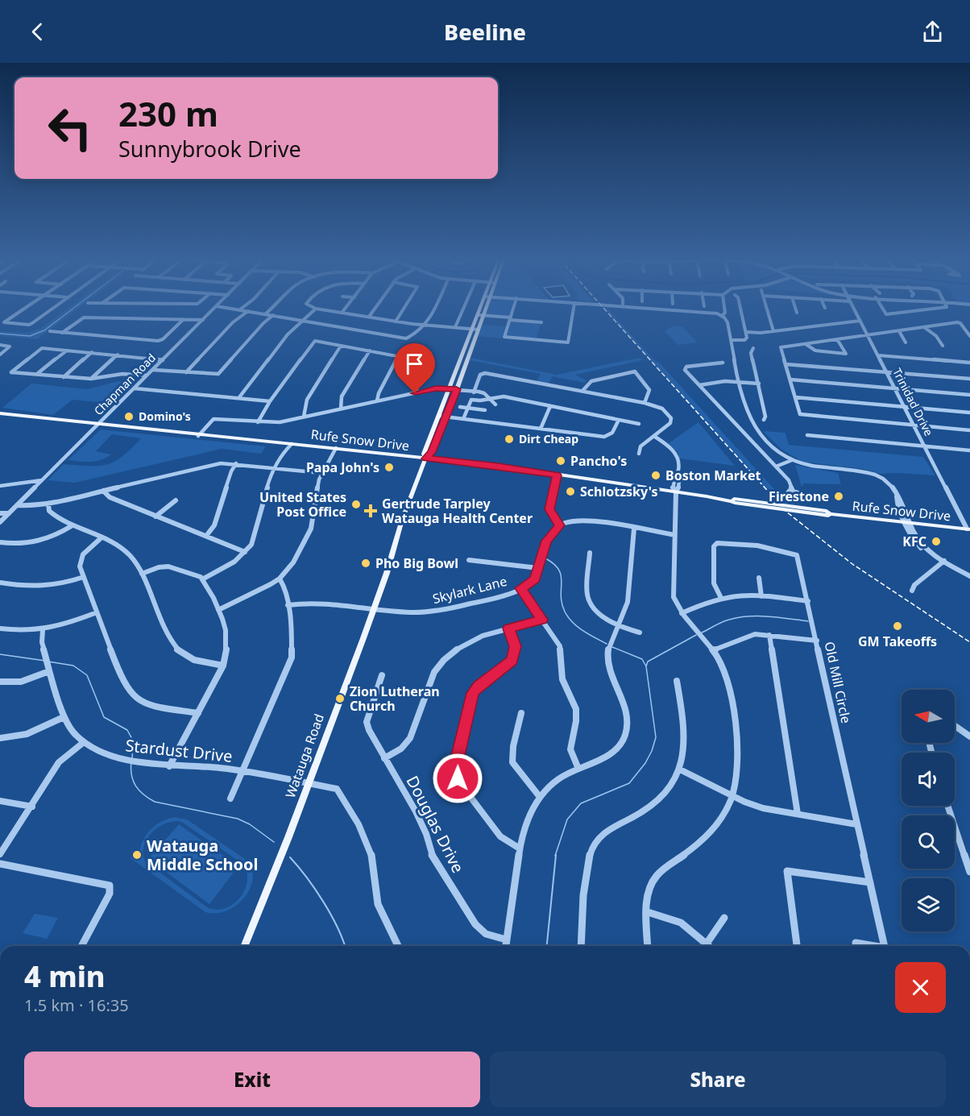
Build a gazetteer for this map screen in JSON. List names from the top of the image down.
{
  "streets": {
    "main road": ["Rufe Snow Drive", "Watauga Road"],
    "street": [
      "Chapman Road",
      "Trinidad Drive",
      "Skylark Lane",
      "Old Mill Circle",
      "Stardust Drive",
      "Douglas Drive"
    ]
  },
  "crossings": [
    ["Chapman Road", "Rufe Snow Drive"],
    ["Trinidad Drive", "Rufe Snow Drive"],
    ["Rufe Snow Drive", "Watauga Road"],
    ["Skylark Lane", "Watauga Road"],
    ["Stardust Drive", "Watauga Road"]
  ],
  "places": {
    "other": [
      "Domino's",
      "Dirt Cheap",
      "Pancho's",
      "Papa John's",
      "Boston Market",
      "Schlotzsky's",
      "Firestone",
      "United States Post Office",
      "KFC",
      "Pho Big Bowl",
      "GM Takeoffs",
      "Zion Lutheran Church",
      "Watauga Middle School"
    ],
    "health": ["Gertrude Tarpley Watauga Health Center"]
  },
  "north": "left",
  "page": {
    "header": "Beeline",
    "turn": ["230 m", "Sunnybrook Drive"],
    "heading": ["4 min", "1.5 km · 16:35"],
    "buttons": ["Exit", "Share"]
  }
}
